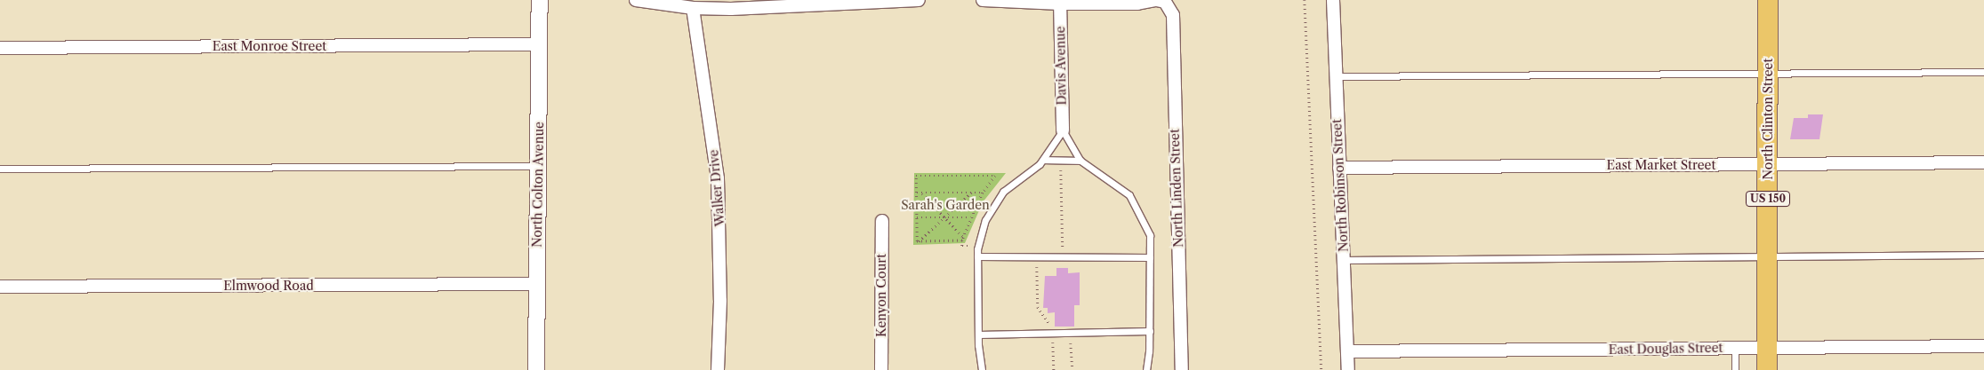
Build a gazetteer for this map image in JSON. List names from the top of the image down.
{
  "streets": {
    "main road": ["North Clinton Street", "US 150"],
    "street": [
      "East Monroe Street",
      "Davis Avenue",
      "East Market Street",
      "North Colton Avenue",
      "North Robinson Street",
      "Walker Drive",
      "North Linden Street",
      "Elmwood Road",
      "Kenyon Court",
      "East Douglas Street"
    ]
  },
  "crossings": [
    ["East Monroe Street", "North Colton Avenue"],
    ["North Clinton Street", "East Market Street"],
    ["North Clinton Street", "East Douglas Street"],
    ["East Market Street", "North Robinson Street"],
    ["North Colton Avenue", "Elmwood Road"],
    ["North Robinson Street", "East Douglas Street"]
  ],
  "parks": ["Sarah's Garden"]
}
